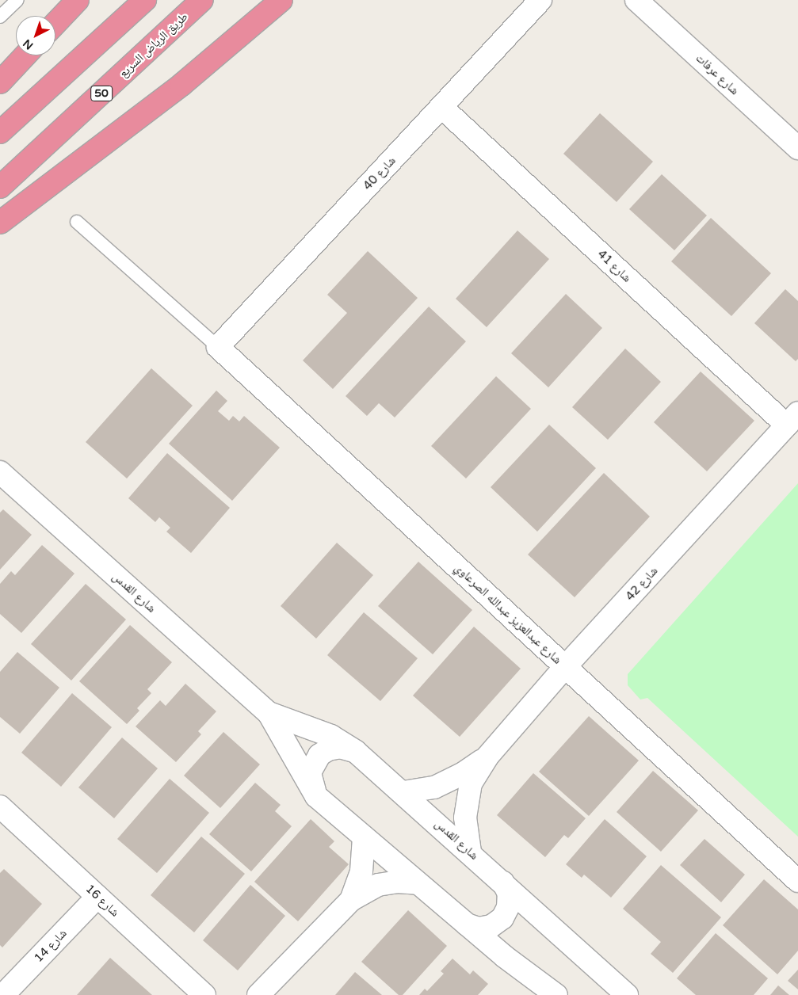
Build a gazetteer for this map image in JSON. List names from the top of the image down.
{
  "streets": {
    "highway": ["طريق الرياض السريع", "50"],
    "street": [
      "شارع عرفات",
      "شارع 40",
      "شارع 41",
      "شارع 42",
      "شارع القدس",
      "شارع عبدالعزيز عبدالله الصرعاوي",
      "شارع 16",
      "شارع 14"
    ]
  },
  "crossings": [
    ["شارع 40", "شارع 41"],
    ["شارع 40", "شارع عبدالعزيز عبدالله الصرعاوي"],
    ["شارع 41", "شارع 42"],
    ["شارع 42", "شارع القدس"],
    ["شارع 42", "شارع عبدالعزيز عبدالله الصرعاوي"],
    ["شارع 16", "شارع 14"]
  ],
  "north": "bottom left"
}
